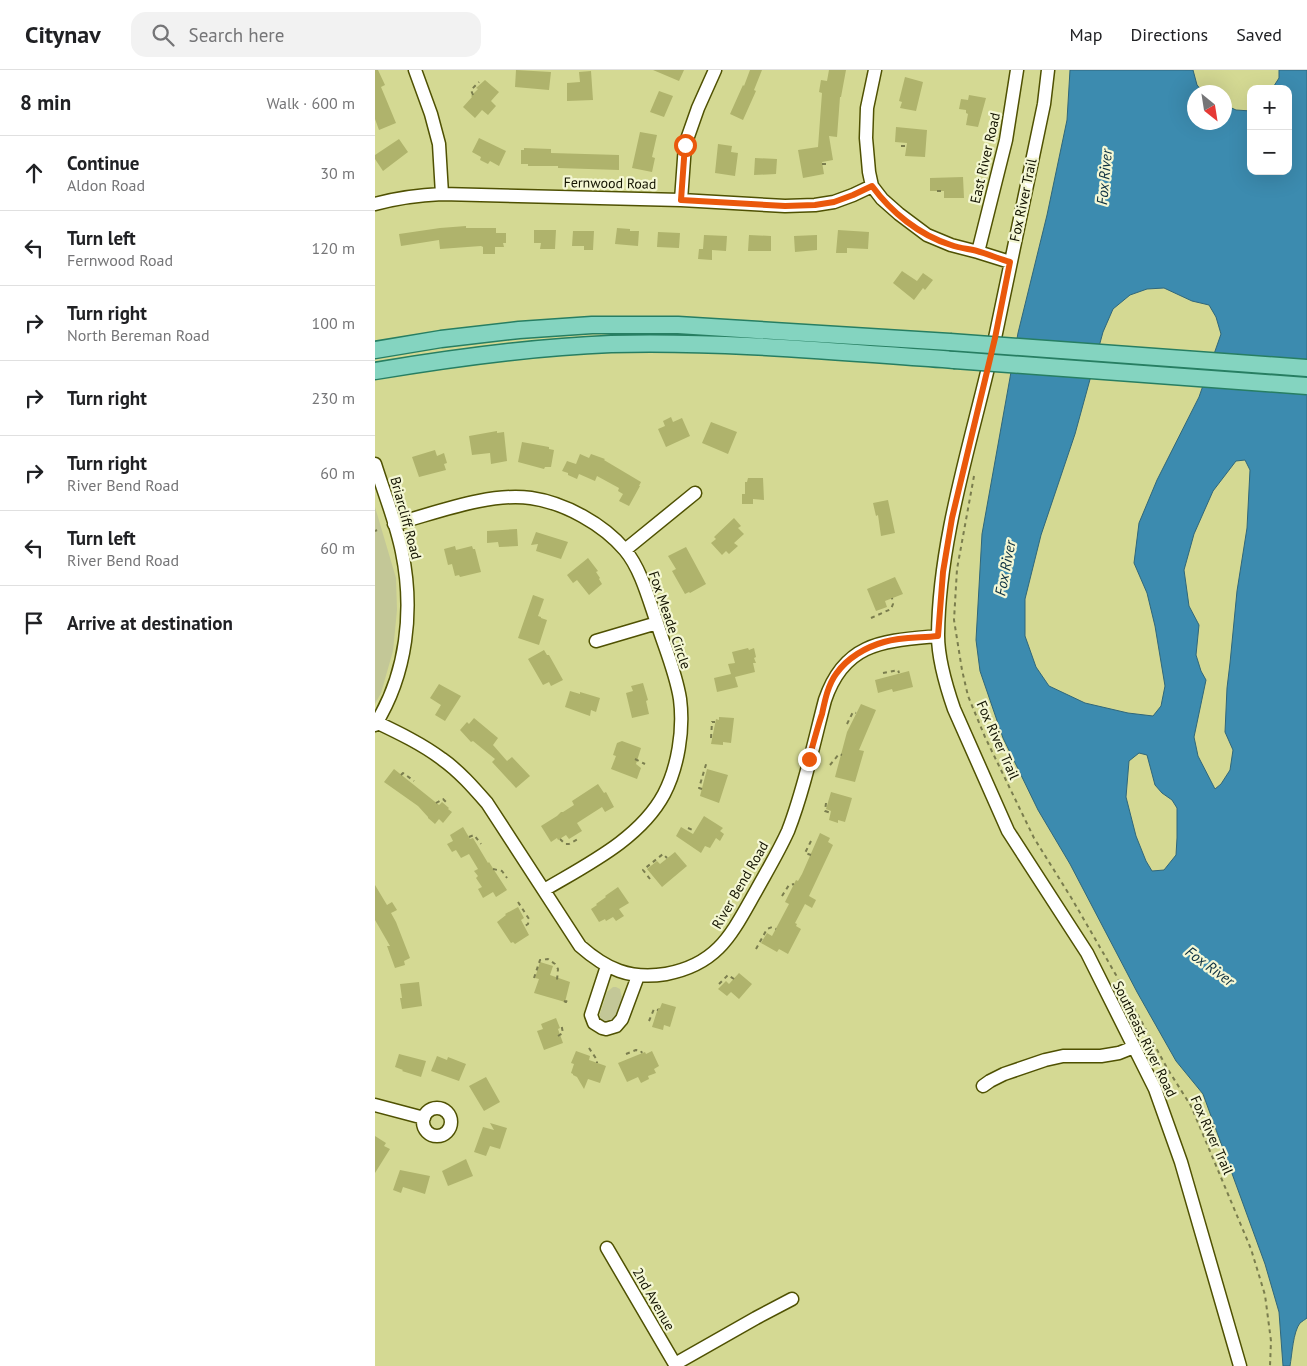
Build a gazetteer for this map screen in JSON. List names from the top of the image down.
{
  "streets": {
    "street": [
      "East River Road",
      "Fernwood Road",
      "Briarcliff Road",
      "Fox Meade Circle",
      "River Bend Road",
      "Southeast River Road",
      "2nd Avenue"
    ],
    "path": ["Fox River Trail"]
  },
  "crossings": [
    ["Briarcliff Road", "Fox Meade Circle"],
    ["Briarcliff Road", "River Bend Road"],
    ["Fox Meade Circle", "River Bend Road"],
    ["River Bend Road", "Southeast River Road"]
  ],
  "water": ["Fox River"],
  "north": "bottom right",
  "page": {
    "header": "Citynav",
    "search": "Search here",
    "nav": ["Map", "Directions", "Saved"],
    "heading": ["8 min", "Walk · 600 m"],
    "map_buttons": ["+", "−"],
    "list": [
      ["Continue", "Aldon Road", "30 m"],
      ["Turn left", "Fernwood Road", "120 m"],
      ["Turn right", "North Bereman Road", "100 m"],
      ["Turn right", "230 m"],
      ["Turn right", "River Bend Road", "60 m"],
      ["Turn left", "River Bend Road", "60 m"],
      "Arrive at destination"
    ]
  }
}
